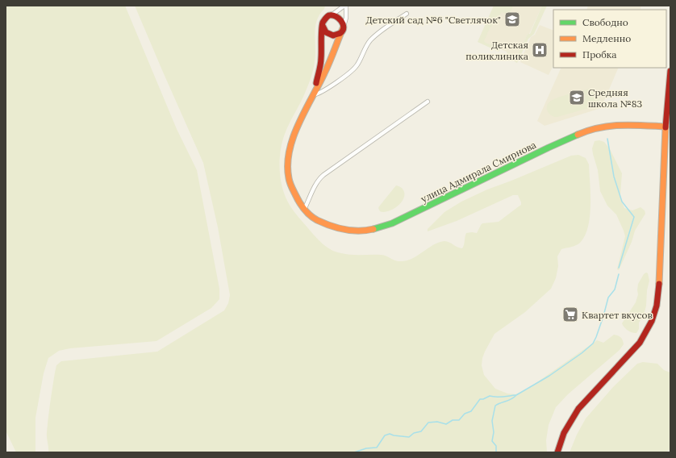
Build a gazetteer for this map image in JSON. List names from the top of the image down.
{
  "streets": {
    "street": ["улица Адмирала Смирнова"]
  },
  "places": {
    "school or university": ["Детский сад №6 \"Светлячок\"", "Средняя школа №83"],
    "hospital": ["Детская поликлиника"],
    "supermarket": ["Квартет вкусов"]
  },
  "legend": ["Свободно", "Медленно", "Пробка"]
}
